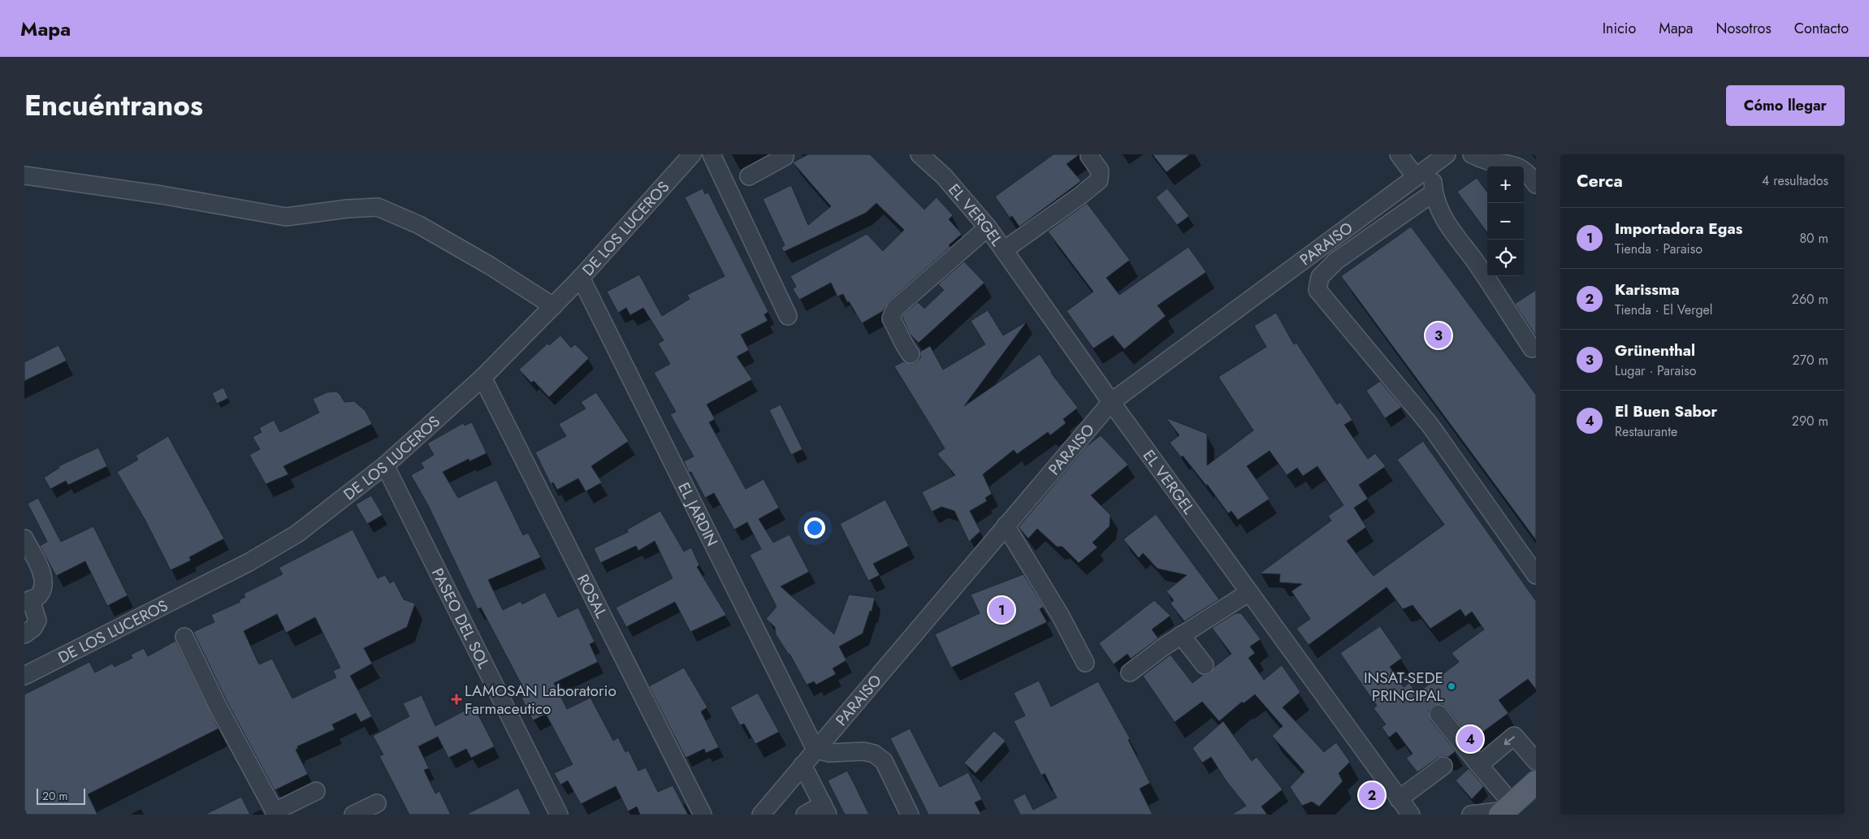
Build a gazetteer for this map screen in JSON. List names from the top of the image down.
{
  "streets": {
    "street": [
      "EL VERGEL",
      "DE LOS LUCEROS",
      "PARAISO",
      "EL JARDIN",
      "ROSAL",
      "PASEO DEL SOL"
    ]
  },
  "crossings": [
    ["EL VERGEL", "PARAISO"],
    ["DE LOS LUCEROS", "EL JARDIN"],
    ["DE LOS LUCEROS", "ROSAL"],
    ["DE LOS LUCEROS", "PASEO DEL SOL"],
    ["PARAISO", "EL JARDIN"]
  ],
  "places": {
    "other": ["INSAT-SEDE PRINCIPAL"],
    "health": ["LAMOSAN Laboratorio Farmaceutico"]
  },
  "scale_bar": "20 m",
  "page": {
    "header": "Mapa",
    "nav": [
      "Inicio",
      "Mapa",
      "Nosotros",
      "Contacto"
    ],
    "title": "Encuéntranos",
    "buttons": "Cómo llegar",
    "heading": ["Cerca", "4 resultados"],
    "map_buttons": ["+", "−"],
    "list": [
      {
        "mark": "1",
        "name": "Importadora Egas",
        "note": "Tienda · Paraiso",
        "value": "80 m"
      },
      {
        "mark": "2",
        "name": "Karissma",
        "note": "Tienda · El Vergel",
        "value": "260 m"
      },
      {
        "mark": "3",
        "name": "Grünenthal",
        "note": "Lugar · Paraiso",
        "value": "270 m"
      },
      {
        "mark": "4",
        "name": "El Buen Sabor",
        "note": "Restaurante",
        "value": "290 m"
      }
    ],
    "pins": [
      "3",
      "1",
      "4",
      "2"
    ],
    "scale": "20 m"
  }
}
